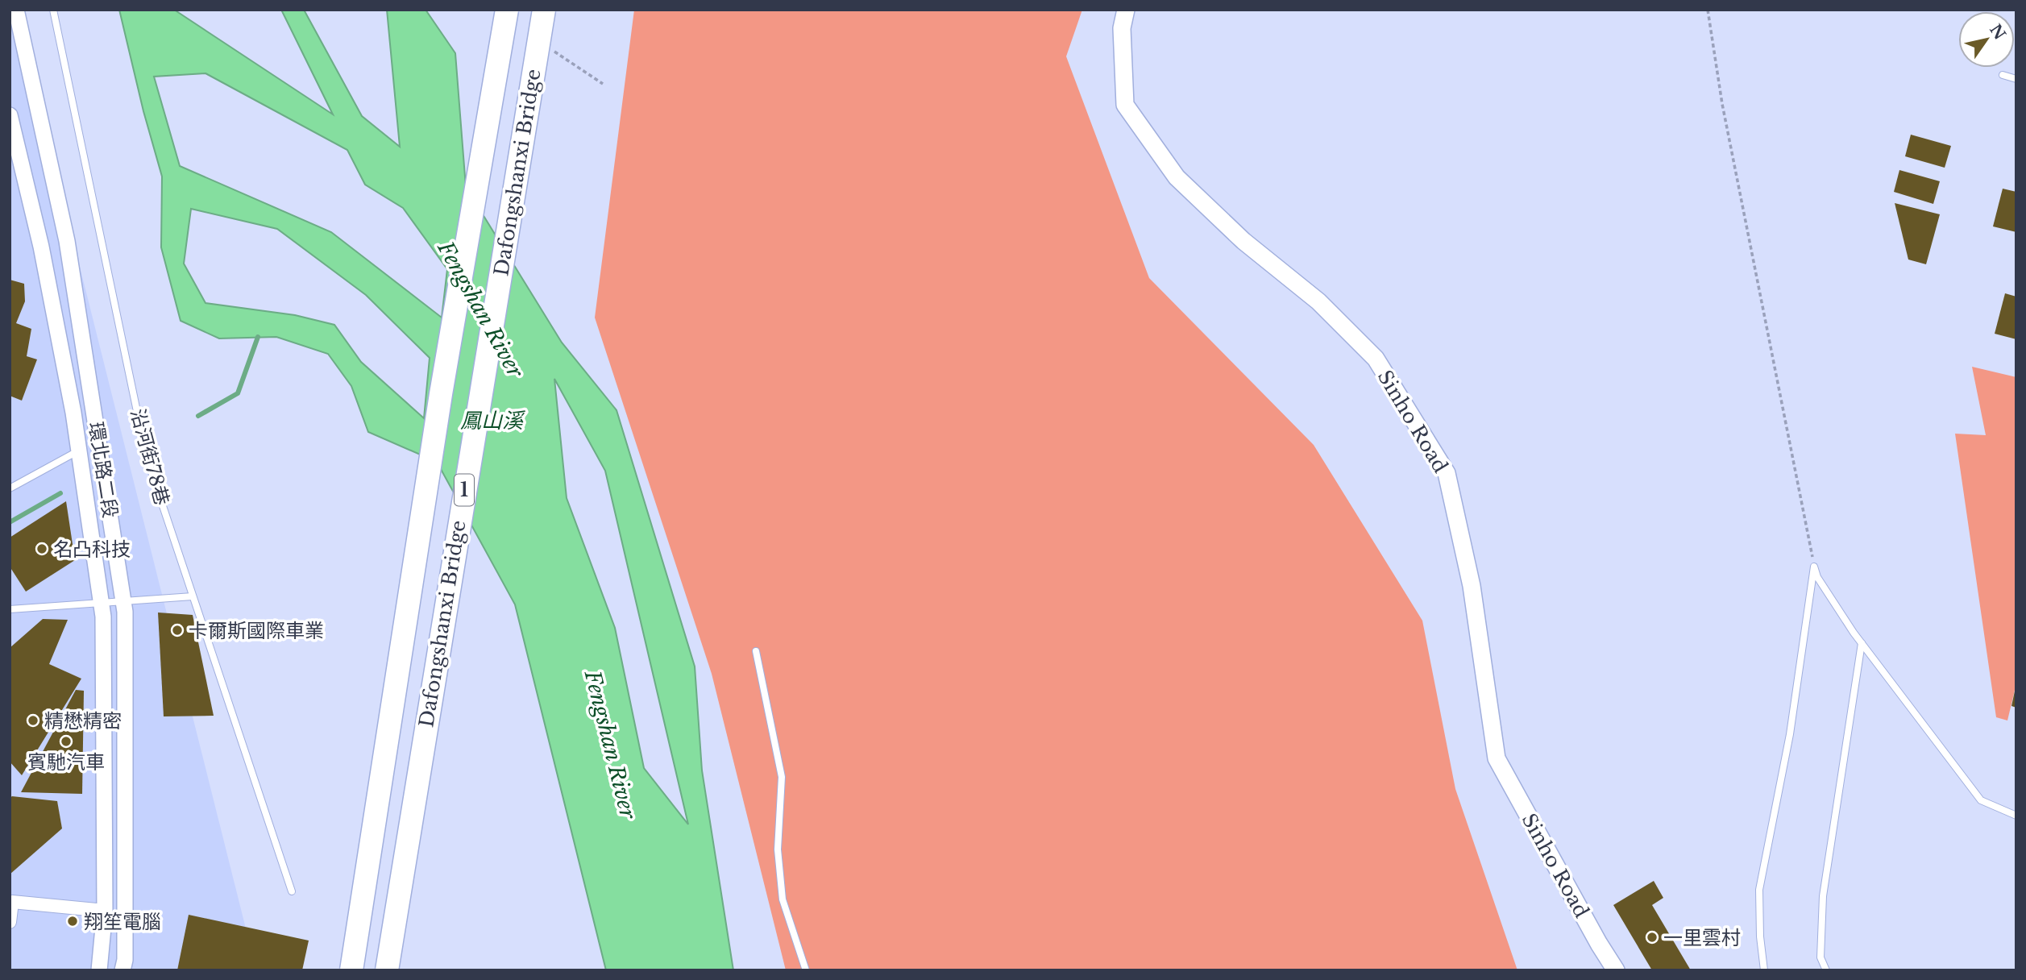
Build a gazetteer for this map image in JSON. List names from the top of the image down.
{
  "streets": {
    "highway": ["Dafongshanxi Bridge", "1"],
    "main road": ["Sinho Road"],
    "street": ["環北路二段"],
    "lane": ["沿河街78巷"]
  },
  "water": ["Fengshan River", "鳳山溪"],
  "places": [
    "名凸科技",
    "卡爾斯國際車業",
    "精懋精密",
    "賓馳汽車",
    "翔笙電腦",
    "一里雲村"
  ],
  "north": "top right"
}
